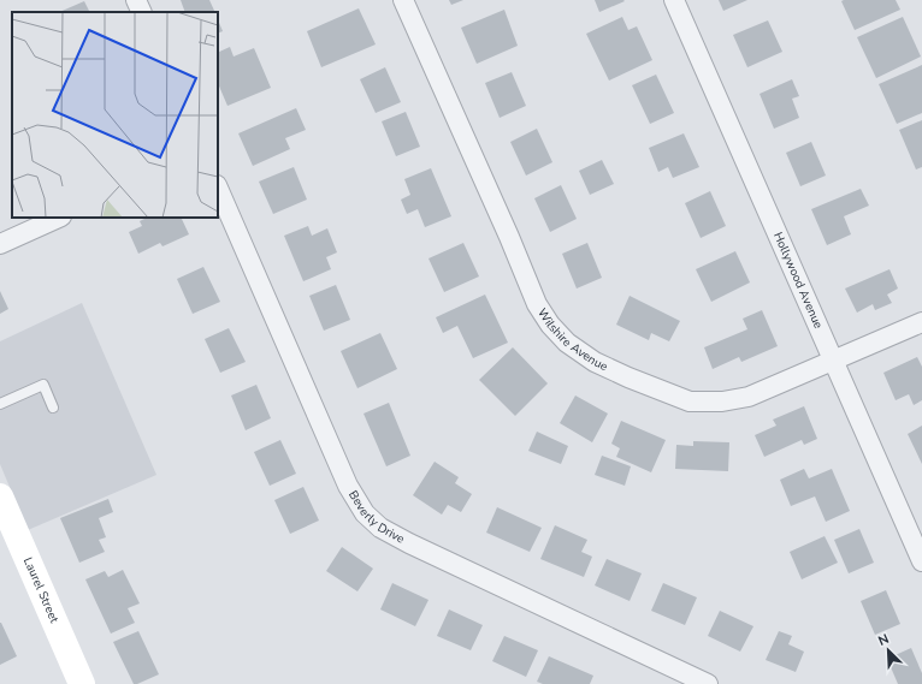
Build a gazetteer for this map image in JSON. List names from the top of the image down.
{
  "streets": {
    "street": [
      "Hollywood Avenue",
      "Wilshire Avenue",
      "Beverly Drive",
      "Laurel Street"
    ]
  },
  "crossings": [
    ["Hollywood Avenue", "Wilshire Avenue"]
  ],
  "north": "top left"
}
